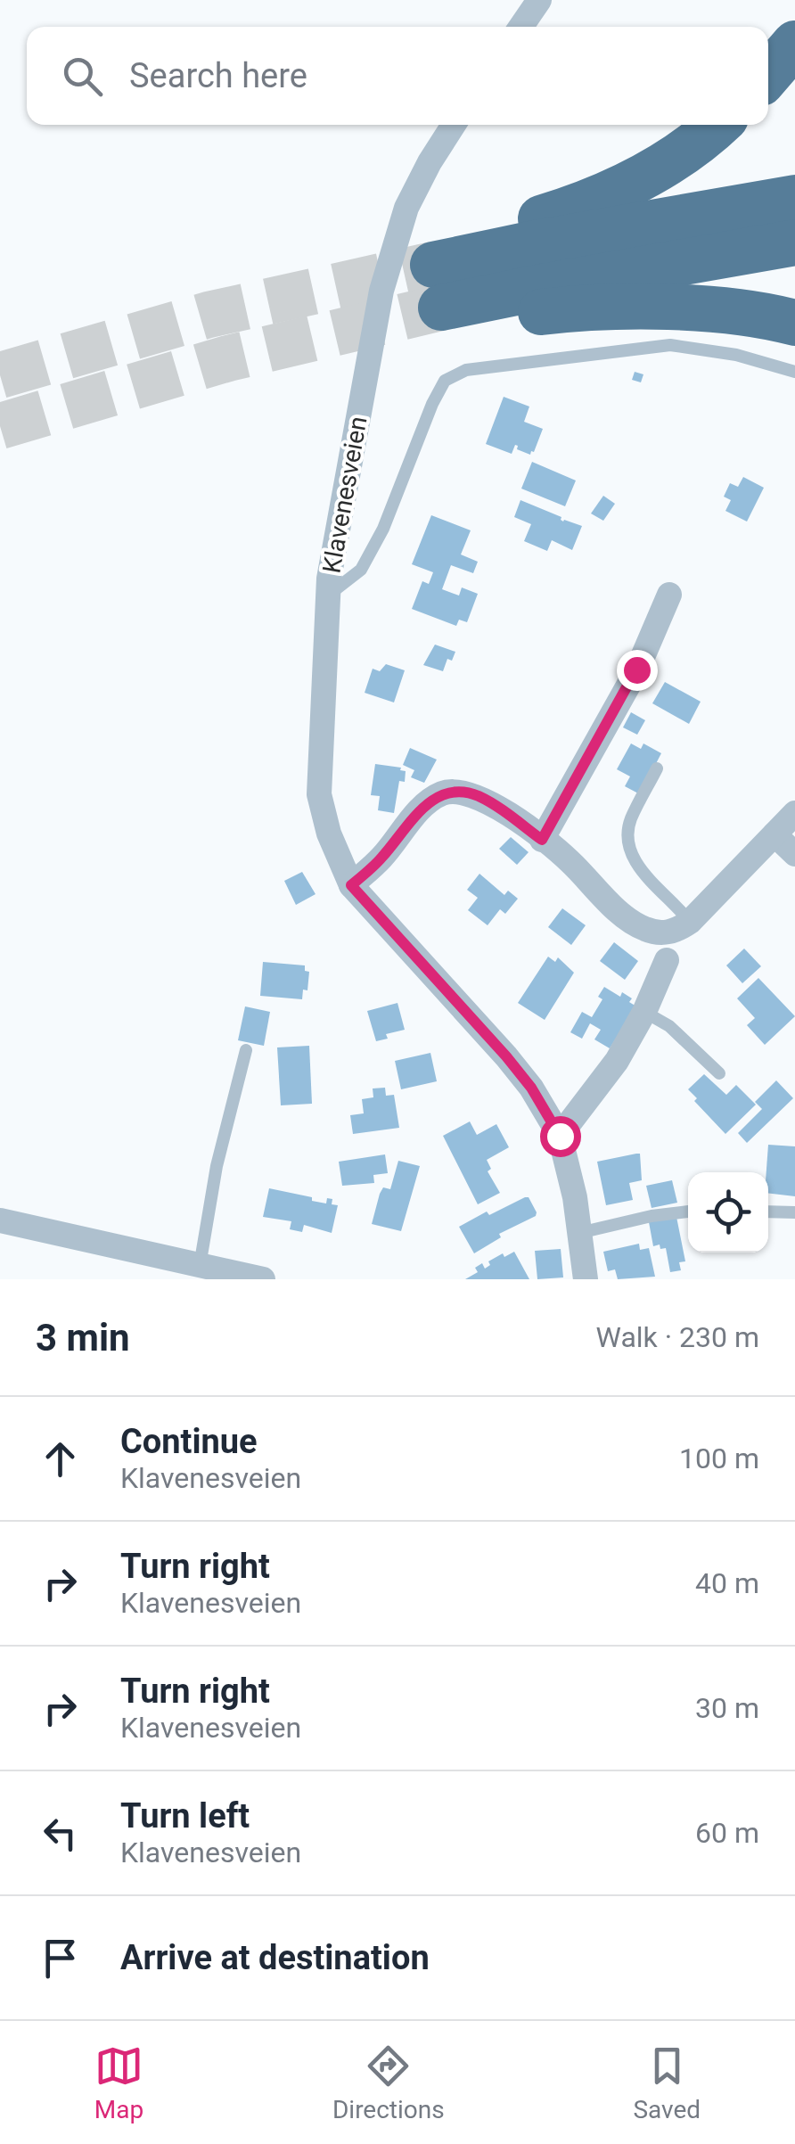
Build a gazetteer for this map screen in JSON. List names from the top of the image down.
{
  "streets": {
    "street": ["Klavenesveien"]
  },
  "page": {
    "search": "Search here",
    "heading": ["3 min", "Walk · 230 m"],
    "list": [
      ["Continue", "Klavenesveien", "100 m"],
      ["Turn right", "Klavenesveien", "40 m"],
      ["Turn right", "Klavenesveien", "30 m"],
      ["Turn left", "Klavenesveien", "60 m"],
      "Arrive at destination"
    ],
    "nav": ["Map", "Directions", "Saved"]
  }
}
